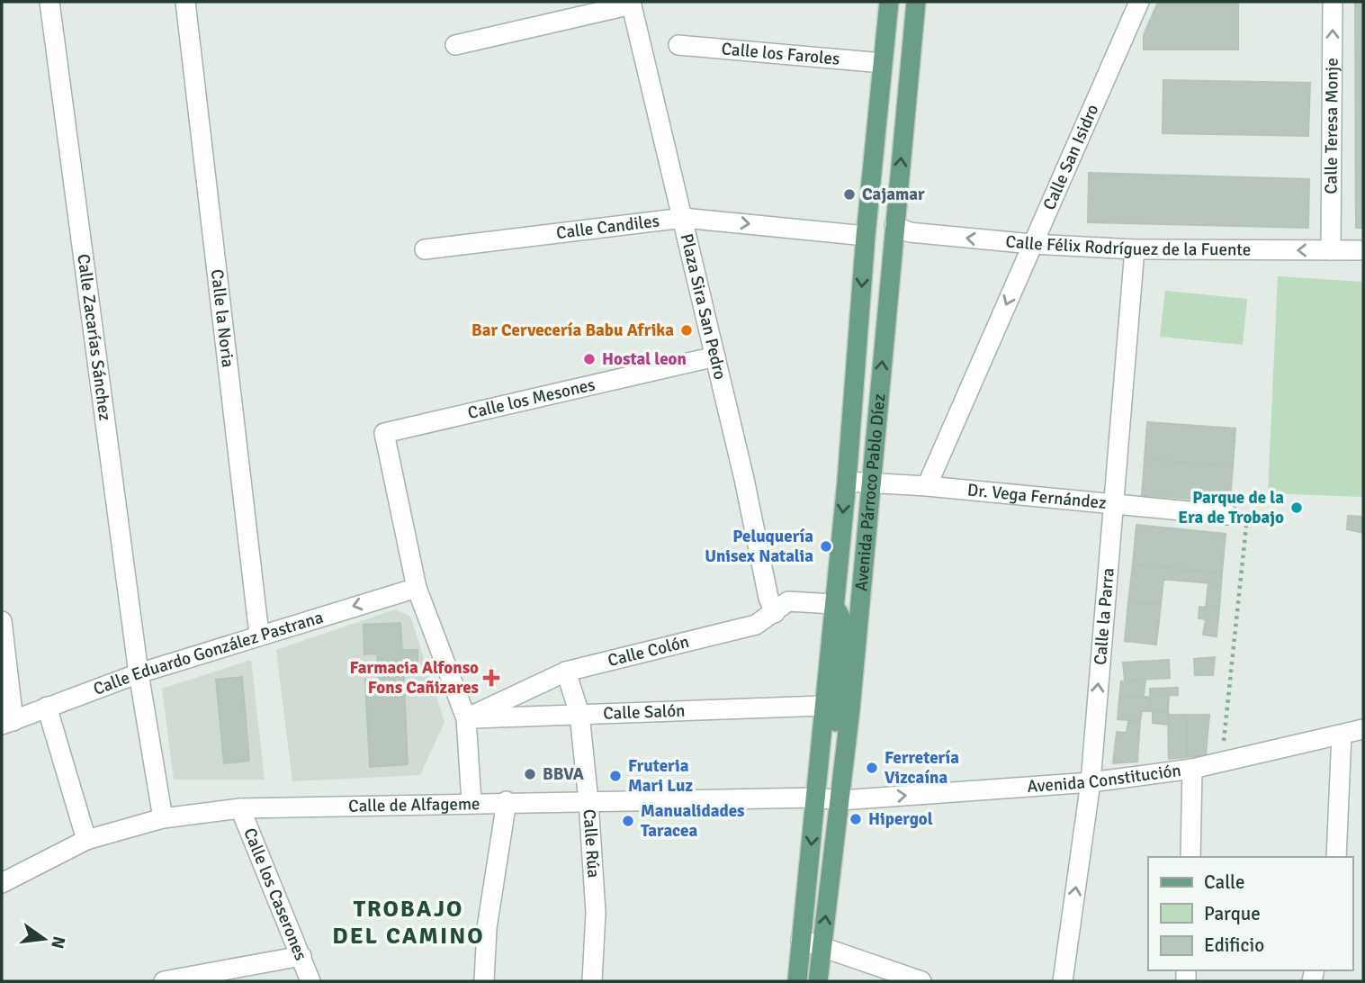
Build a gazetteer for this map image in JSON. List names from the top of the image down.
{
  "streets": {
    "main road": ["Avenida Párroco Pablo Díez"],
    "street": [
      "Calle los Faroles",
      "Calle Teresa Monje",
      "Calle San Isidro",
      "Calle Candiles",
      "Calle Félix Rodríguez de la Fuente",
      "Plaza Sira San Pedro",
      "Calle la Noria",
      "Calle Zacarías Sánchez",
      "Calle los Mesones",
      "Dr. Vega Fernández",
      "Calle la Parra",
      "Calle Colón",
      "Calle Eduardo González Pastrana",
      "Calle Salón",
      "Avenida Constitución",
      "Calle de Alfageme",
      "Calle Rúa",
      "Calle los Caserones"
    ]
  },
  "crossings": [
    ["Calle los Faroles", "Avenida Párroco Pablo Díez"],
    ["Calle Teresa Monje", "Calle Félix Rodríguez de la Fuente"],
    ["Calle San Isidro", "Calle Félix Rodríguez de la Fuente"],
    ["Calle San Isidro", "Dr. Vega Fernández"],
    ["Calle Candiles", "Plaza Sira San Pedro"],
    ["Calle Candiles", "Avenida Párroco Pablo Díez"],
    ["Calle Félix Rodríguez de la Fuente", "Avenida Párroco Pablo Díez"],
    ["Calle Félix Rodríguez de la Fuente", "Calle la Parra"],
    ["Plaza Sira San Pedro", "Calle los Mesones"],
    ["Plaza Sira San Pedro", "Calle Colón"],
    ["Calle la Noria", "Calle Eduardo González Pastrana"],
    ["Calle Zacarías Sánchez", "Calle Eduardo González Pastrana"],
    ["Calle Zacarías Sánchez", "Calle de Alfageme"],
    ["Calle los Mesones", "Calle Eduardo González Pastrana"],
    ["Avenida Párroco Pablo Díez", "Dr. Vega Fernández"],
    ["Avenida Párroco Pablo Díez", "Calle Colón"],
    ["Avenida Párroco Pablo Díez", "Calle Salón"],
    ["Avenida Párroco Pablo Díez", "Avenida Constitución"],
    ["Avenida Párroco Pablo Díez", "Calle de Alfageme"],
    ["Dr. Vega Fernández", "Calle la Parra"],
    ["Calle la Parra", "Avenida Constitución"],
    ["Calle Colón", "Calle Salón"],
    ["Calle Colón", "Calle Rúa"],
    ["Calle Salón", "Calle Rúa"],
    ["Avenida Constitución", "Calle de Alfageme"],
    ["Calle de Alfageme", "Calle Rúa"],
    ["Calle de Alfageme", "Calle los Caserones"]
  ],
  "one_way": [
    "Calle Teresa Monje",
    "Calle San Isidro",
    "Calle Candiles",
    "Calle Félix Rodríguez de la Fuente",
    "Calle la Parra",
    "Calle Eduardo González Pastrana",
    "Avenida Constitución"
  ],
  "districts": ["TROBAJO DEL CAMINO"],
  "places": {
    "other": [
      "Cajamar",
      "Bar Cervecería Babu Afrika",
      "Hostal leon",
      "Parque de la Era de Trobajo",
      "Peluquería Unisex Natalia",
      "Ferretería Vizcaína",
      "BBVA",
      "Fruteria Mari Luz",
      "Hipergol",
      "Manualidades Taracea"
    ],
    "health": ["Farmacia Alfonso Fons Cañizares"]
  },
  "legend": ["Calle", "Parque", "Edificio"],
  "north": "right"
}
